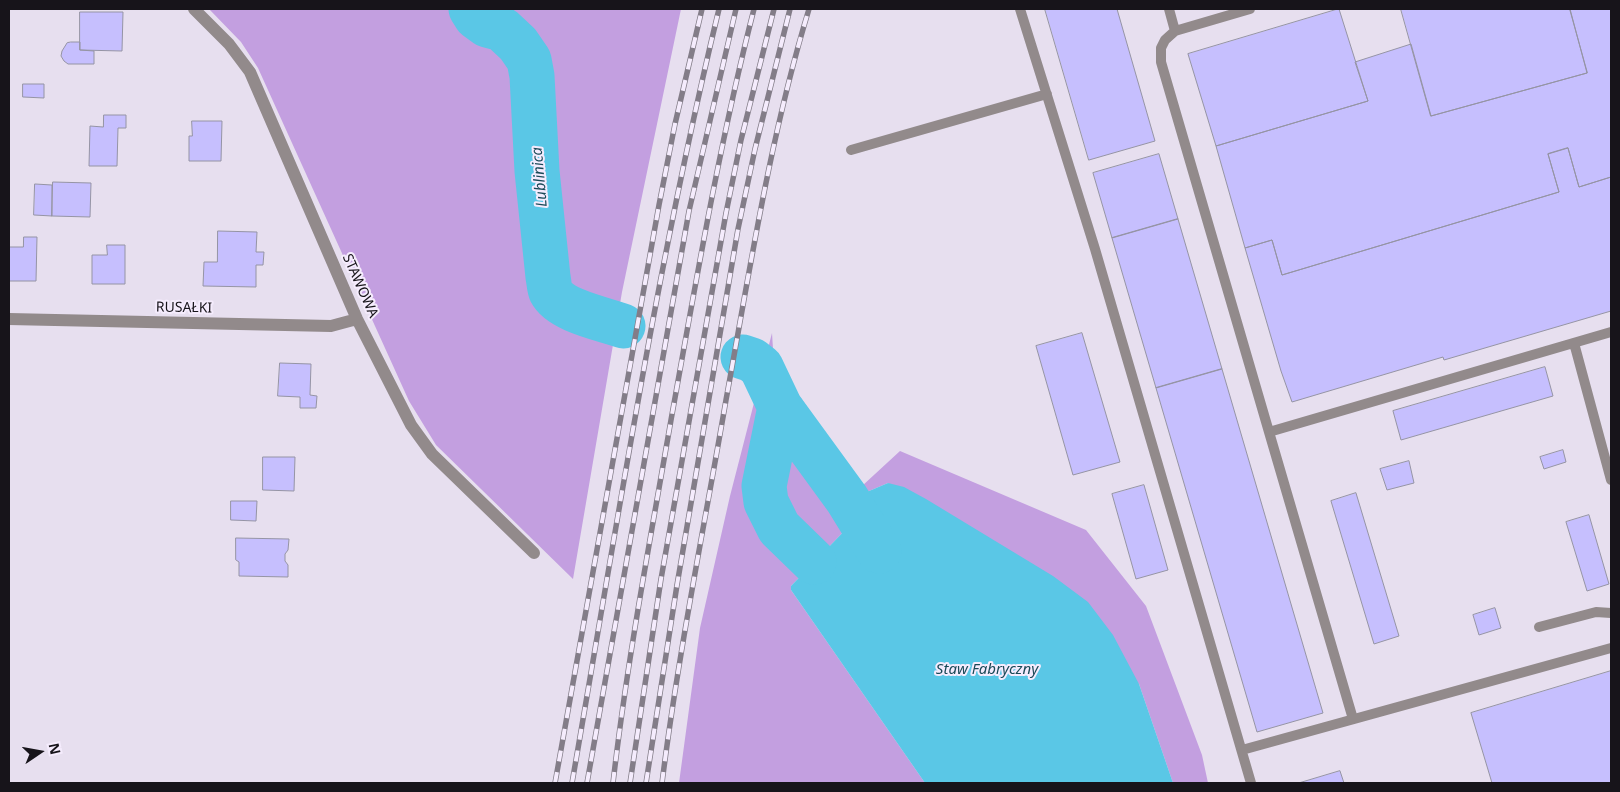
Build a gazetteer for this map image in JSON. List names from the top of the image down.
{
  "streets": {
    "street": ["STAWOWA", "RUSAŁKI"]
  },
  "crossings": [
    ["STAWOWA", "RUSAŁKI"]
  ],
  "water": ["Lublinica", "Staw Fabryczny"],
  "north": "right"
}
